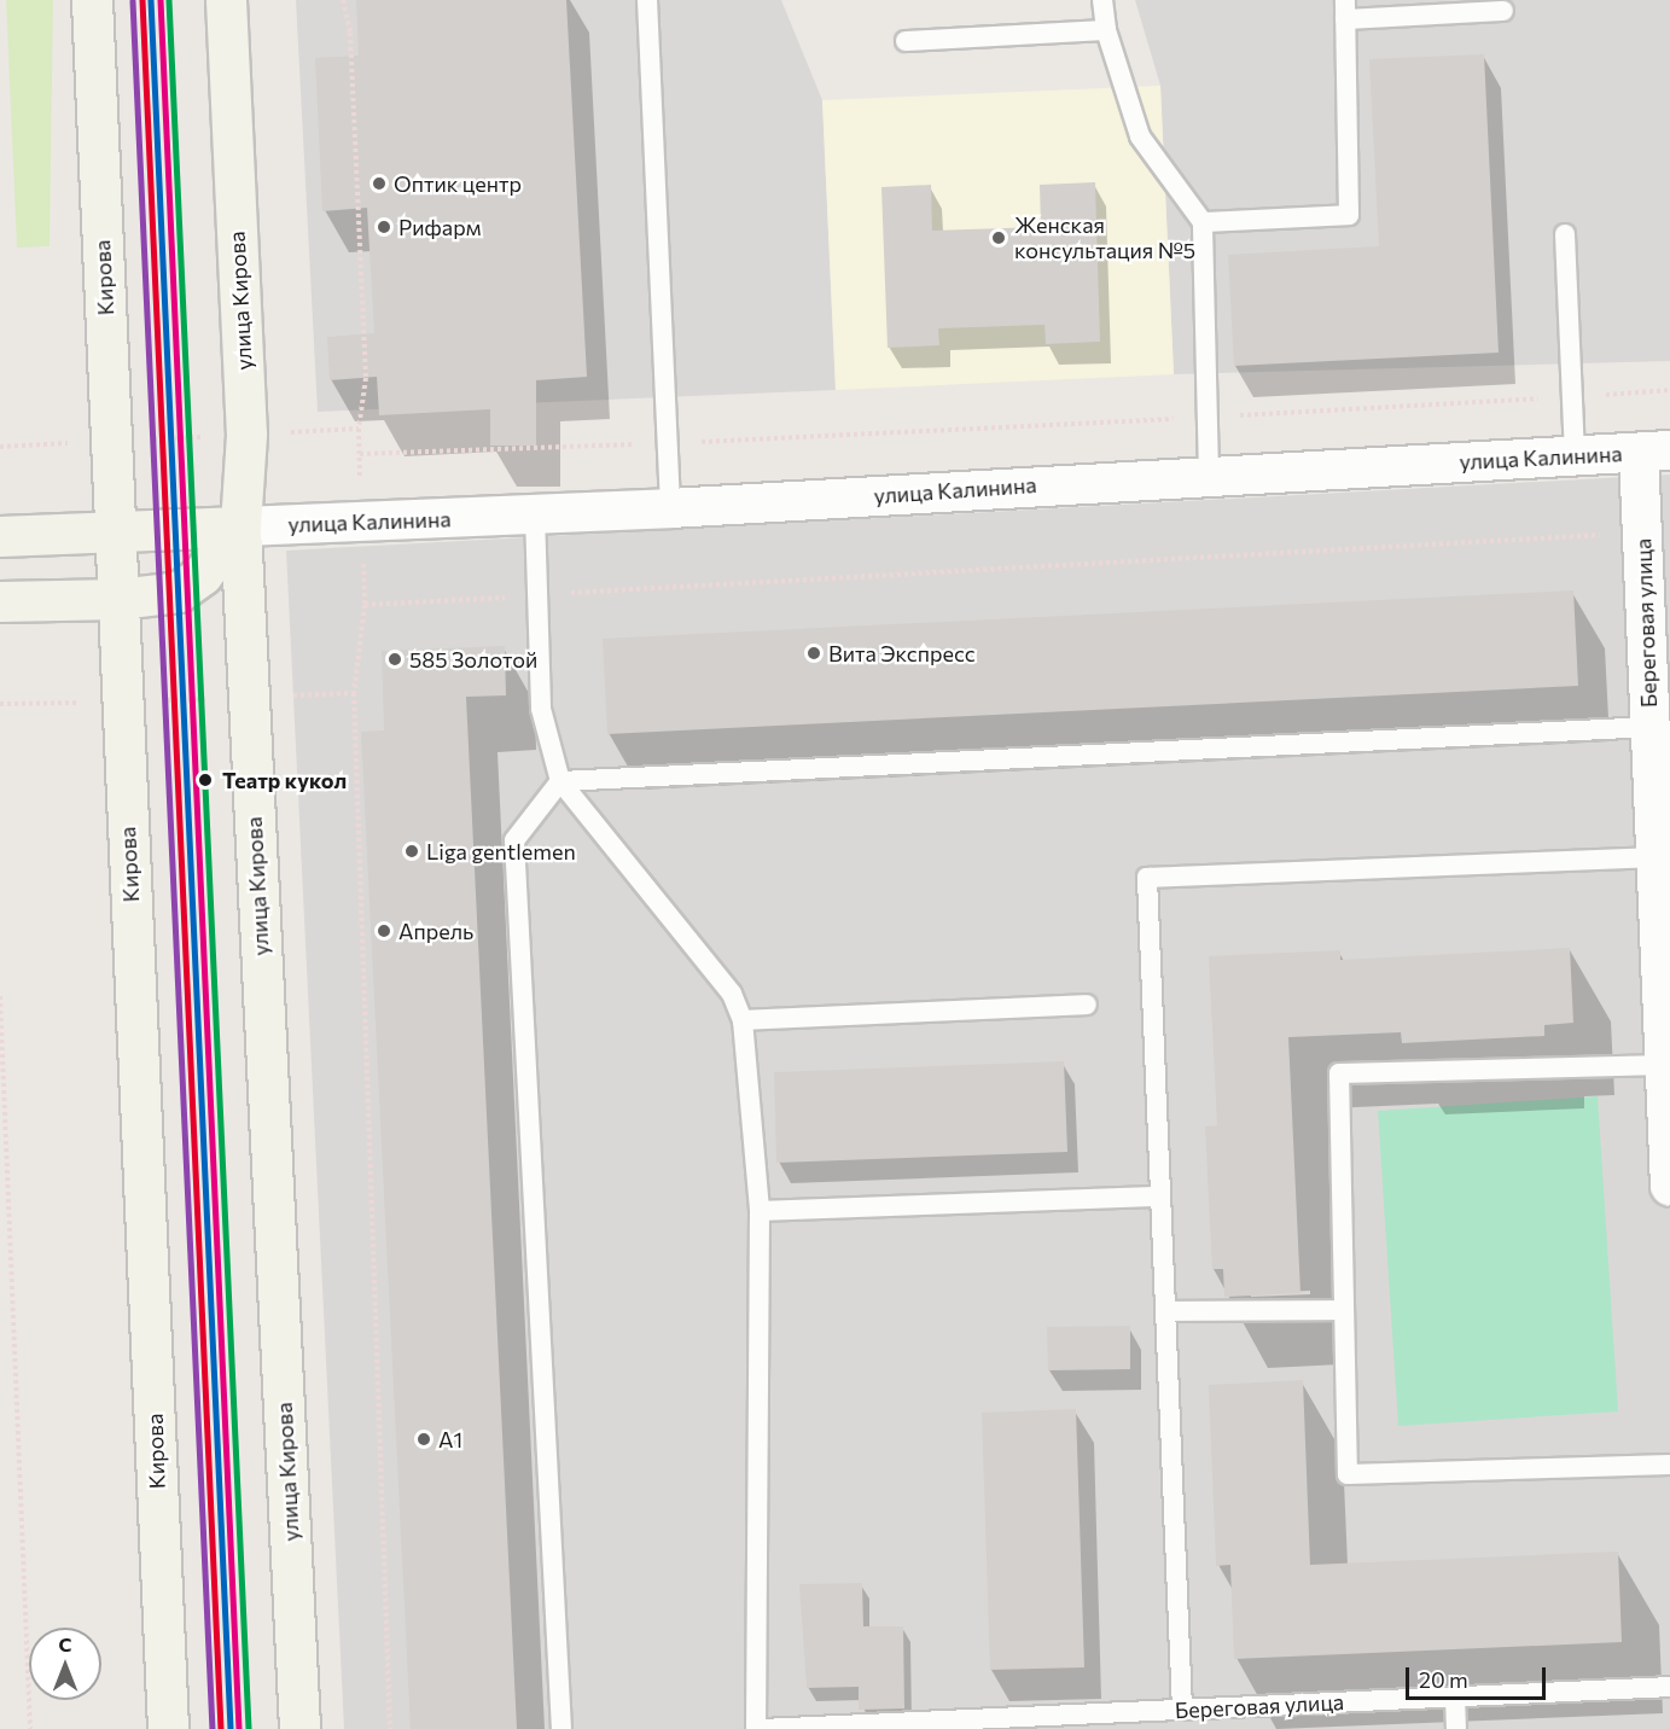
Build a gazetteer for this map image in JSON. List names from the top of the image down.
{
  "streets": {
    "main road": ["Кирова", "улица Кирова", "улица Калинина"],
    "street": ["Береговая улица"]
  },
  "crossings": [
    ["Кирова", "улица Калинина"],
    ["улица Кирова", "улица Калинина"],
    ["улица Калинина", "Береговая улица"]
  ],
  "places": [
    "Оптик центр",
    "Рифарм",
    "Женская консультация №5",
    "Вита Экспресс",
    "585 Золотой",
    "Театр кукол",
    "Liga gentlemen",
    "Апрель",
    "А1"
  ],
  "lines": ["tram line 20"],
  "scale_bar": "20 m",
  "north": "top"
}
